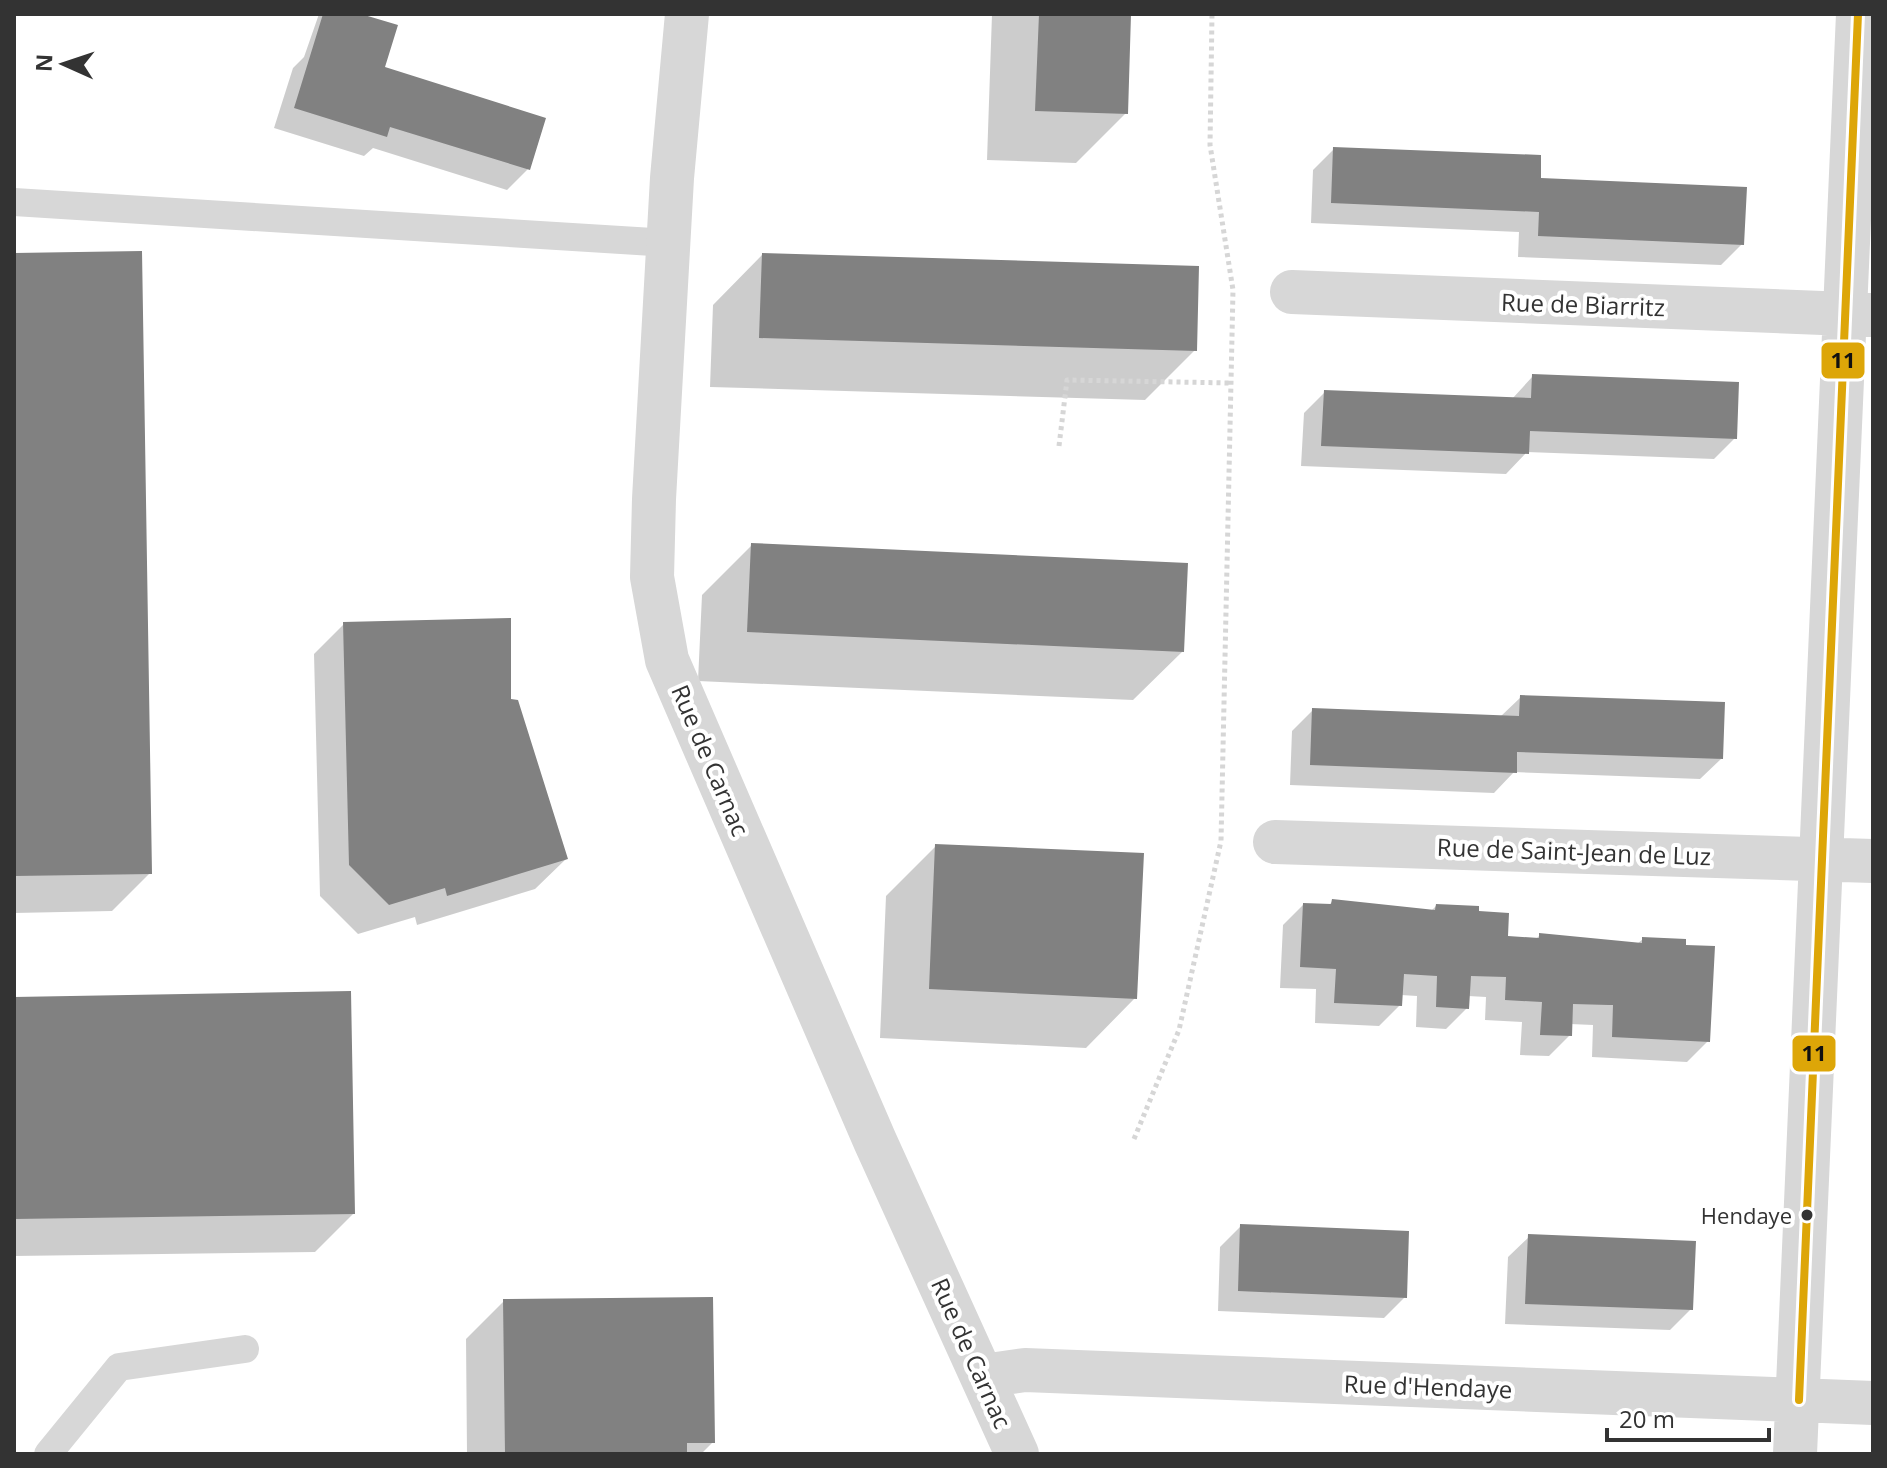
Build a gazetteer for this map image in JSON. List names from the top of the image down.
{
  "streets": {
    "street": [
      "Rue de Biarritz",
      "Rue de Carnac",
      "Rue de Saint-Jean de Luz",
      "Rue d'Hendaye"
    ]
  },
  "crossings": [
    ["Rue de Carnac", "Rue d'Hendaye"]
  ],
  "places": ["Hendaye"],
  "lines": ["transit line 11"],
  "scale_bar": "20 m",
  "north": "left"
}
